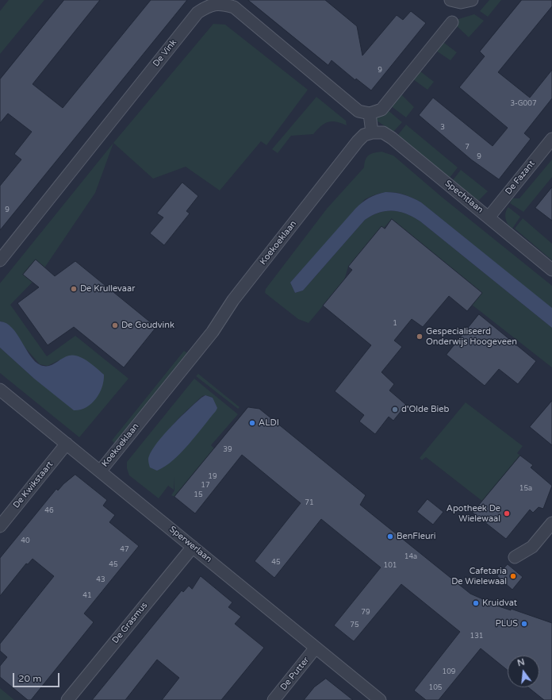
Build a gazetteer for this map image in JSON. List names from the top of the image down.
{
  "streets": {
    "street": [
      "De Vink",
      "De Fazant",
      "Spechtlaan",
      "Koekoeklaan",
      "De Kwikstaart",
      "Sperwerlaan",
      "De Grasmus",
      "De Putter"
    ]
  },
  "crossings": [
    ["De Fazant", "Spechtlaan"],
    ["Spechtlaan", "Koekoeklaan"],
    ["Koekoeklaan", "Sperwerlaan"],
    ["De Kwikstaart", "Sperwerlaan"],
    ["Sperwerlaan", "De Grasmus"],
    ["Sperwerlaan", "De Putter"]
  ],
  "places": [
    "De Krullevaar",
    "De Goudvink",
    "Gespecialiseerd Onderwijs Hoogeveen",
    "d'Olde Bieb",
    "ALDI",
    "Apotheek De Wielewaal",
    "BenFleuri",
    "Cafetaria De Wielewaal",
    "Kruidvat",
    "PLUS"
  ],
  "house_numbers": [
    "9",
    "3-G007",
    "3",
    "7",
    "9",
    "9",
    "1",
    "39",
    "19",
    "17",
    "15a",
    "15",
    "71",
    "46",
    "40",
    "47",
    "14a",
    "45",
    "45",
    "101",
    "43",
    "41",
    "79",
    "75",
    "131",
    "109",
    "105"
  ],
  "scale_bar": "20 m",
  "north": "top"
}
